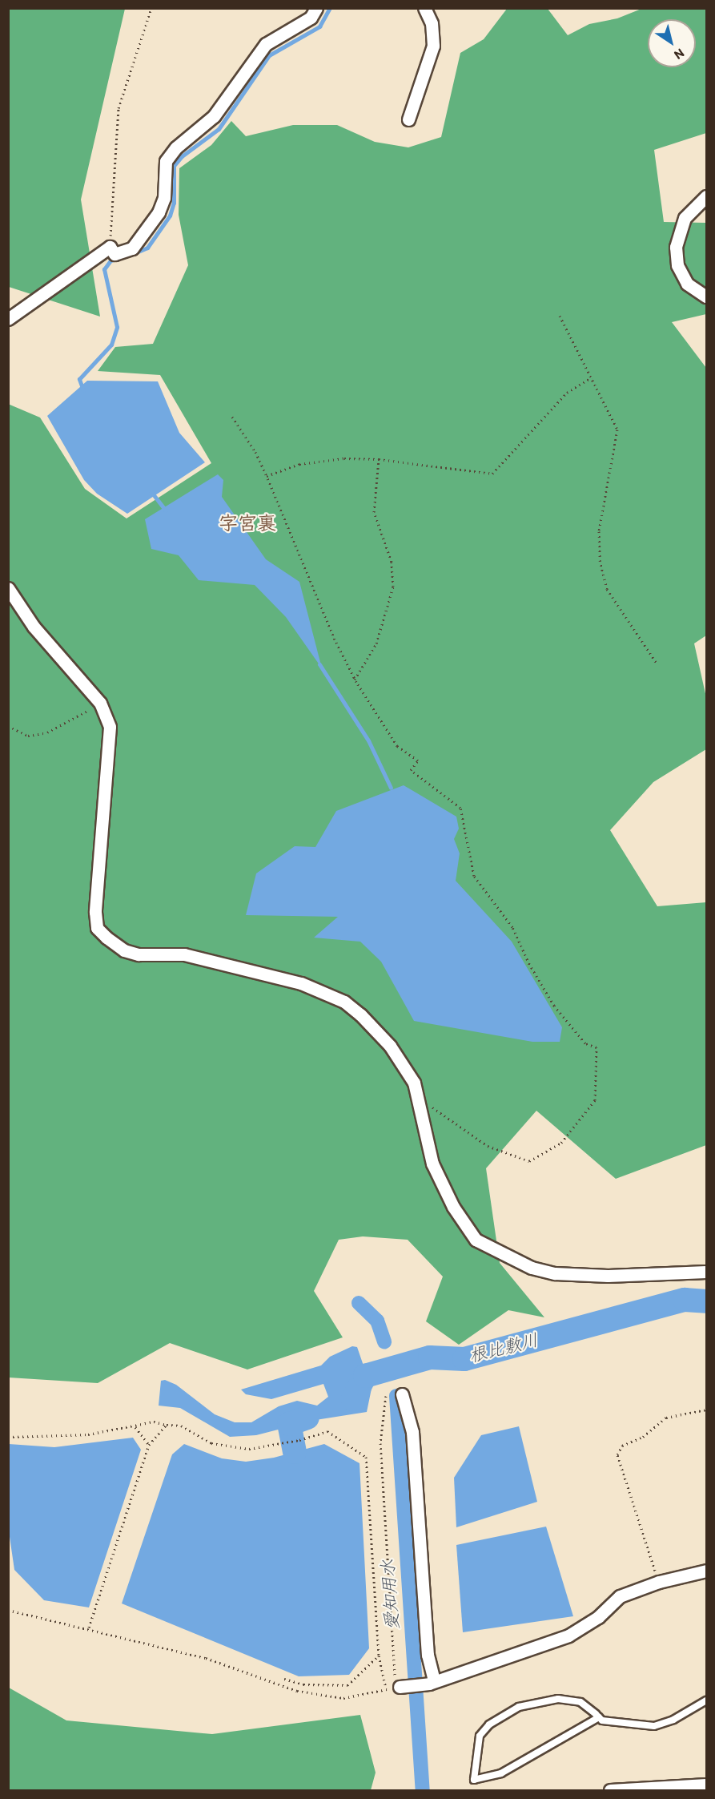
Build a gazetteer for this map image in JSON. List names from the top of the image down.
{
  "districts": ["字宮裏"],
  "water": ["根比敷川", "愛知用水"],
  "north": "bottom right"
}
